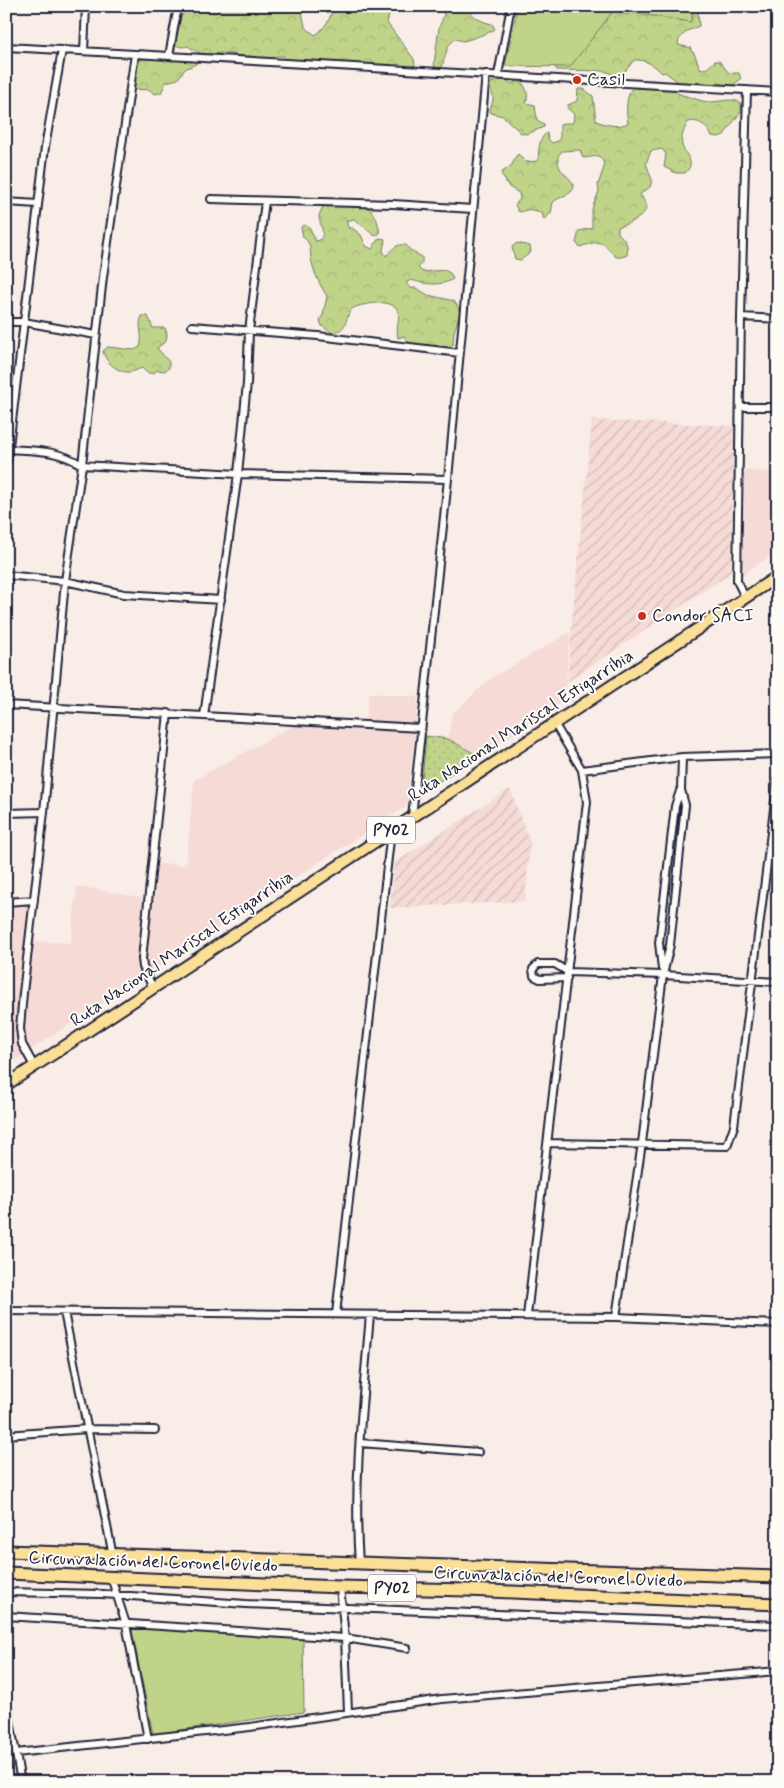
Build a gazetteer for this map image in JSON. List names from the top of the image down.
{
  "streets": {
    "highway": ["PY02", "Circunvalación del Coronel Oviedo"],
    "main road": ["Ruta Nacional Mariscal Estigarribia"]
  },
  "places": ["Casil", "Condor SACI"]
}
